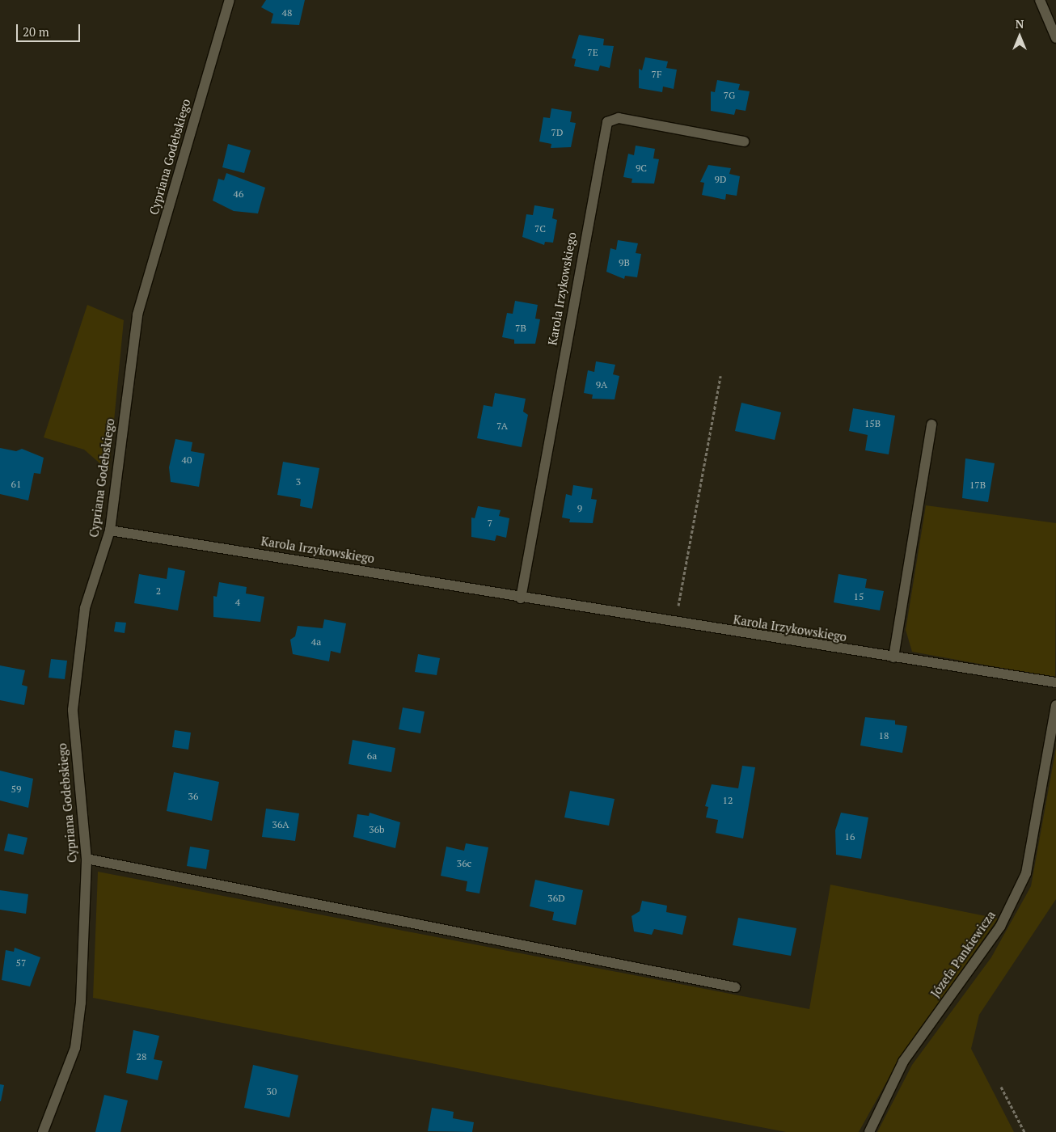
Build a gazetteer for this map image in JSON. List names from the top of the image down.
{
  "streets": {
    "street": ["Cypriana Godebskiego", "Karola Irzykowskiego", "Józefa Pankiewicza"]
  },
  "crossings": [
    ["Cypriana Godebskiego", "Karola Irzykowskiego"]
  ],
  "house_numbers": [
    "48",
    "7E",
    "7F",
    "7G",
    "7D",
    "9C",
    "9D",
    "46",
    "7C",
    "9B",
    "7B",
    "9A",
    "15B",
    "7A",
    "40",
    "3",
    "61",
    "17B",
    "9",
    "7",
    "2",
    "15",
    "4",
    "4a",
    "18",
    "6a",
    "59",
    "36",
    "12",
    "36A",
    "36b",
    "16",
    "36c",
    "36D",
    "57",
    "28",
    "30"
  ],
  "scale_bar": "20 m",
  "north": "top"
}
